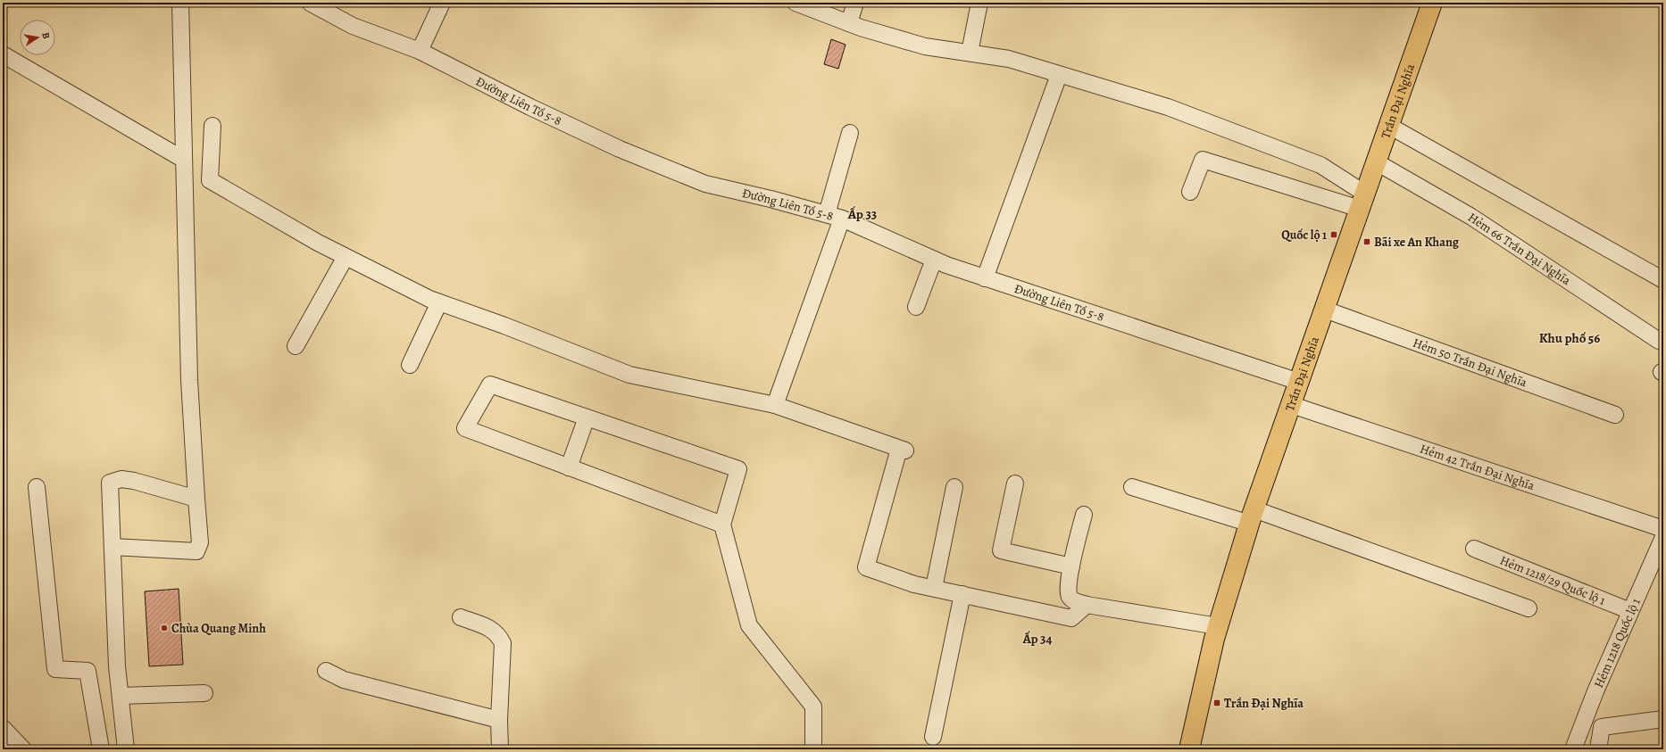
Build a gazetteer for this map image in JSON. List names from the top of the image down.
{
  "streets": {
    "main road": ["Trần Đại Nghĩa"],
    "street": [
      "Đường Liên Tổ 5-8",
      "Hẻm 66 Trần Đại Nghĩa",
      "Hẻm 50 Trần Đại Nghĩa",
      "Hẻm 42 Trần Đại Nghĩa",
      "Hẻm 1218/29 Quốc lộ 1",
      "Hẻm 1218 Quốc lộ 1"
    ]
  },
  "crossings": [
    ["Đường Liên Tổ 5-8", "Trần Đại Nghĩa"],
    ["Trần Đại Nghĩa", "Hẻm 66 Trần Đại Nghĩa"],
    ["Trần Đại Nghĩa", "Hẻm 50 Trần Đại Nghĩa"],
    ["Trần Đại Nghĩa", "Hẻm 42 Trần Đại Nghĩa"],
    ["Hẻm 1218/29 Quốc lộ 1", "Hẻm 1218 Quốc lộ 1"]
  ],
  "districts": ["Ấp 33", "Khu phố 56", "Ấp 34"],
  "places": {
    "transit": ["Quốc lộ 1", "Bãi xe An Khang", "Trần Đại Nghĩa"],
    "other": ["Chùa Quang Minh"]
  },
  "north": "right"
}
